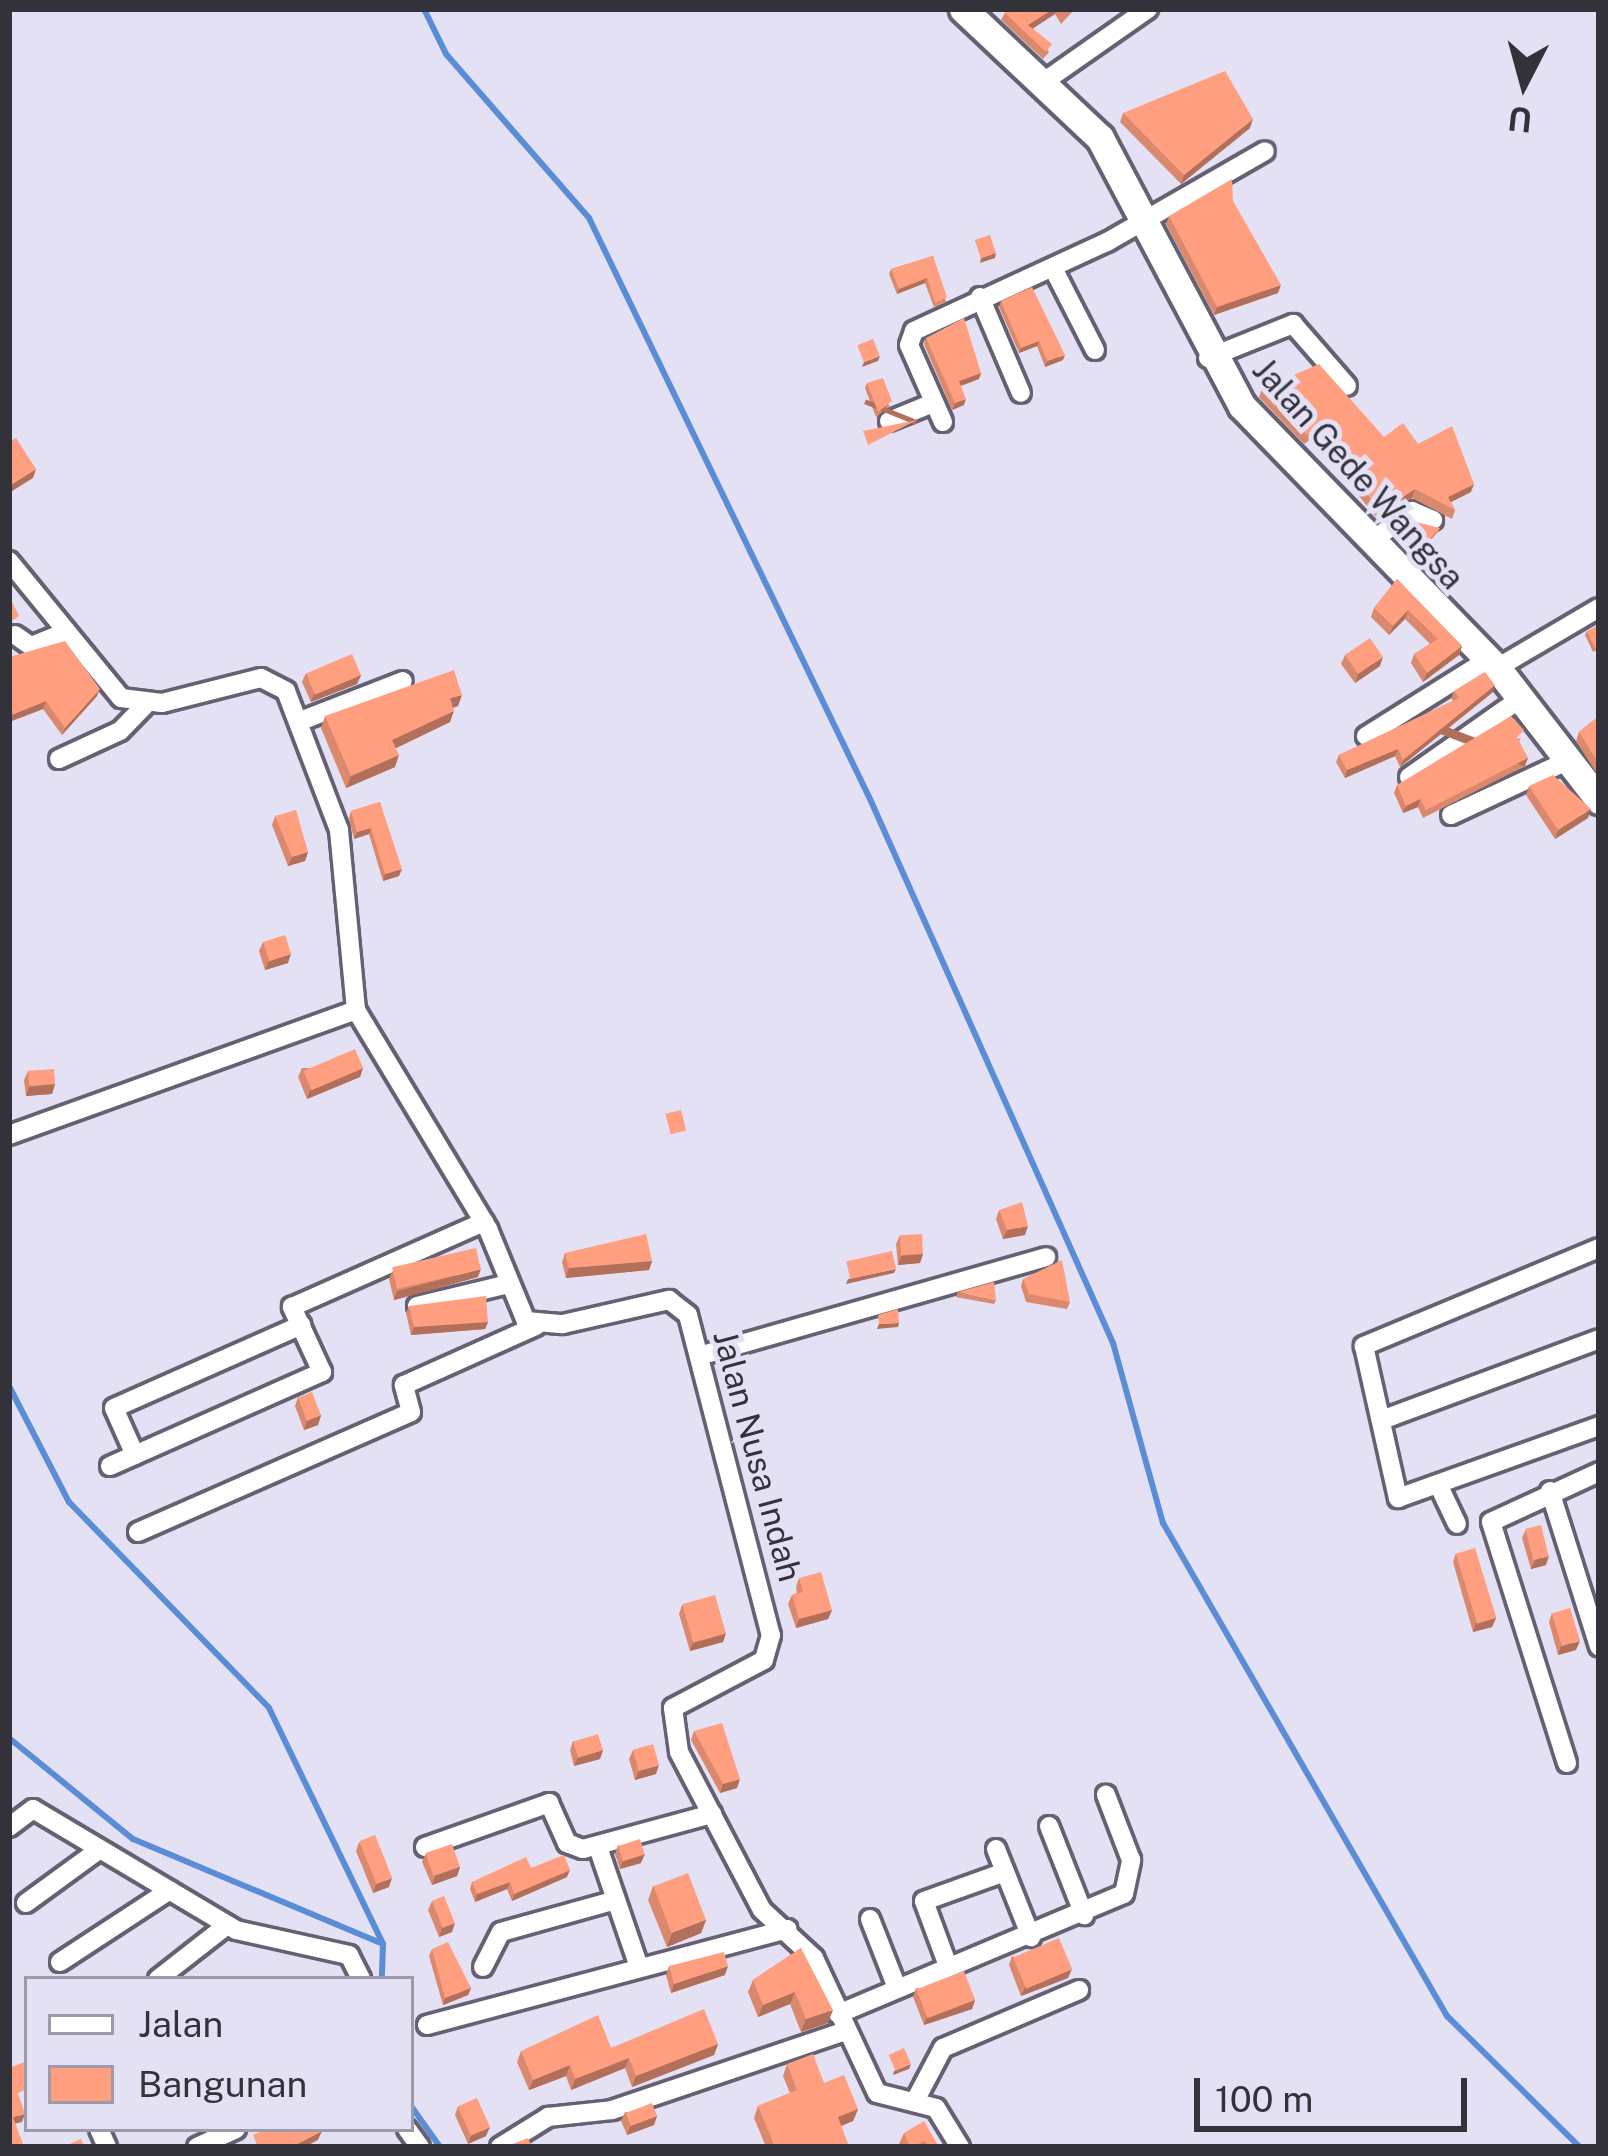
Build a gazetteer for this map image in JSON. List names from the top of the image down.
{
  "streets": {
    "street": ["Jalan Gede Wangsa", "Jalan Nusa Indah"]
  },
  "legend": ["Jalan", "Bangunan"],
  "scale_bar": "100 m",
  "north": "bottom"
}
